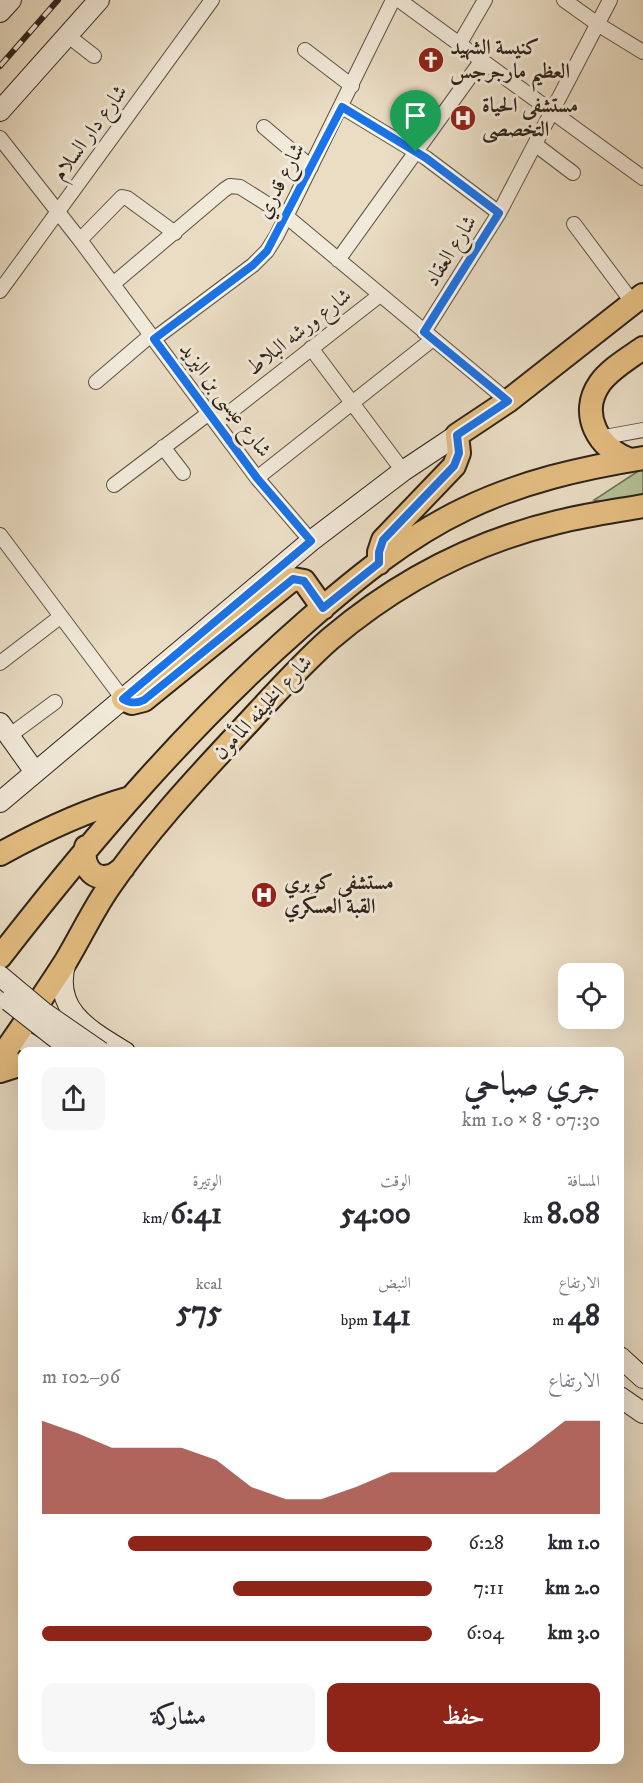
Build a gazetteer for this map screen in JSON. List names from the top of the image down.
{
  "streets": {
    "main road": ["شارع الخليفه المأمون"],
    "street": [
      "شارع دار السلام",
      "شارع قدري",
      "شارع العقاد",
      "شارع ورشه البلاط",
      "شارع عيسى بن اليزيد"
    ]
  },
  "crossings": [
    ["شارع دار السلام", "شارع عيسى بن اليزيد"],
    ["شارع قدري", "شارع عيسى بن اليزيد"],
    ["شارع العقاد", "شارع عيسى بن اليزيد"],
    ["شارع ورشه البلاط", "شارع عيسى بن اليزيد"]
  ],
  "places": {
    "church": ["كنيسة الشهيد العظيم مارجرجس"],
    "hospital": ["مستشفى الحياة التخصصى", "مستشفى كوبري القبة العسكري"]
  },
  "page": {
    "heading": ["جري صباحي", "07:30 · 8 × 1.0 km"],
    "stats": [
      ["المسافة", "8.08 km"],
      ["الوقت", "54:00"],
      ["الوتيرة", "6:41 /km"],
      ["الارتفاع", "48 m"],
      ["النبض", "141 bpm"],
      ["kcal", "575"]
    ],
    "chart": ["الارتفاع", "96–102 m"],
    "list": [
      {
        "name": "1.0 km",
        "note": "6:28"
      },
      {
        "name": "2.0 km",
        "note": "7:11"
      },
      {
        "name": "3.0 km",
        "note": "6:04"
      }
    ],
    "buttons": ["حفظ", "مشاركة"]
  }
}
